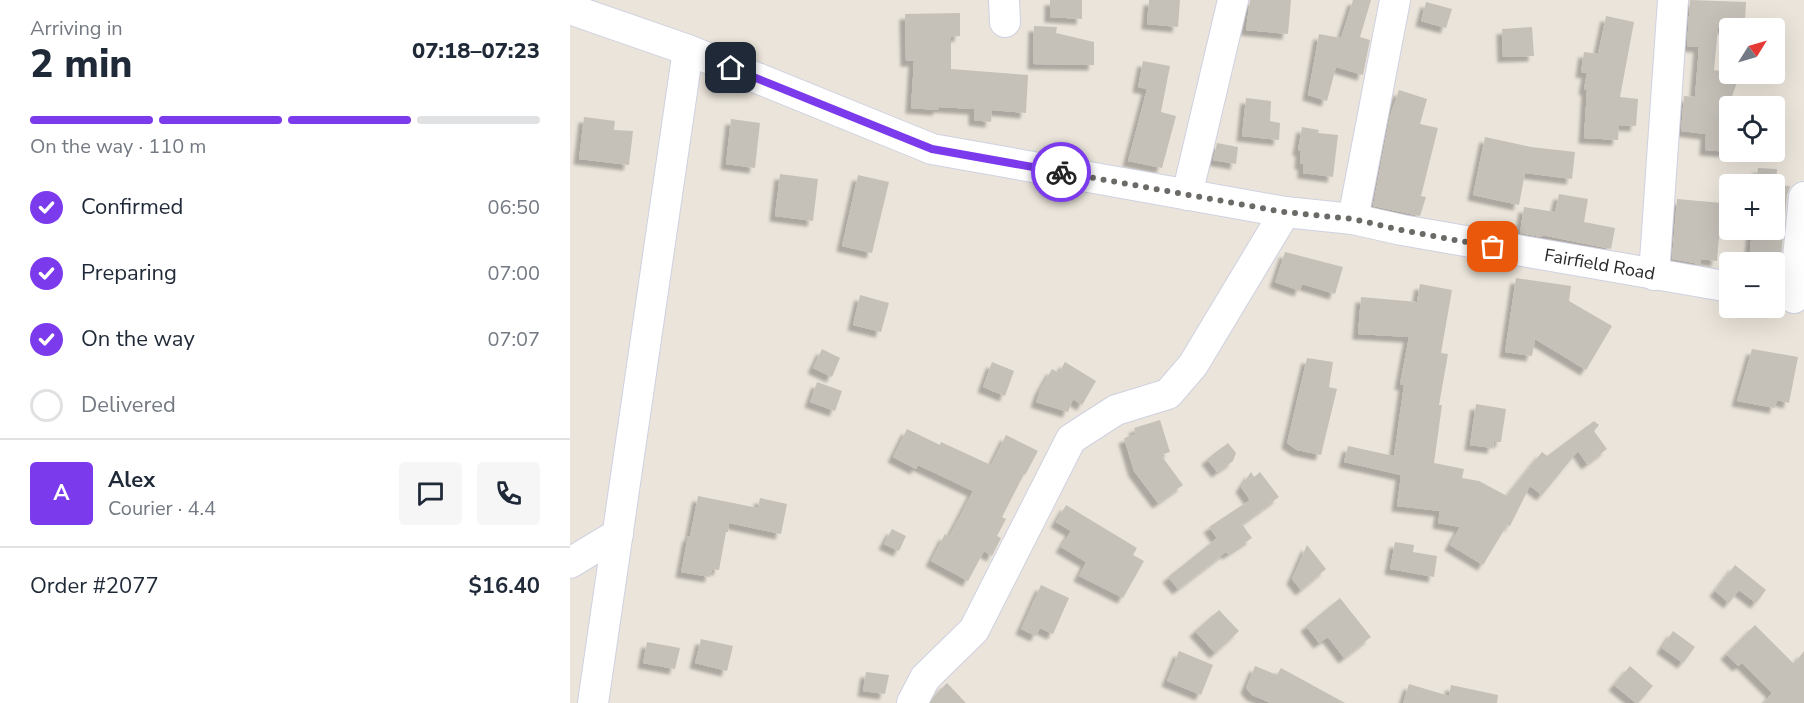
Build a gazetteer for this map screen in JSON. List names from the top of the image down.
{
  "streets": {
    "street": ["Fairfield Road"]
  },
  "north": "top right",
  "page": {
    "heading": ["2 min", "Arriving in", "07:18–07:23"],
    "panel": [
      "Alex",
      "Courier · 4.4",
      "Order #2077",
      "$16.40"
    ],
    "map_buttons": ["+", "−"],
    "bar": "On the way · 110 m",
    "list": [
      ["Confirmed", "06:50"],
      ["Preparing", "07:00"],
      ["On the way", "07:07"],
      "Delivered"
    ],
    "round": "A"
  }
}
